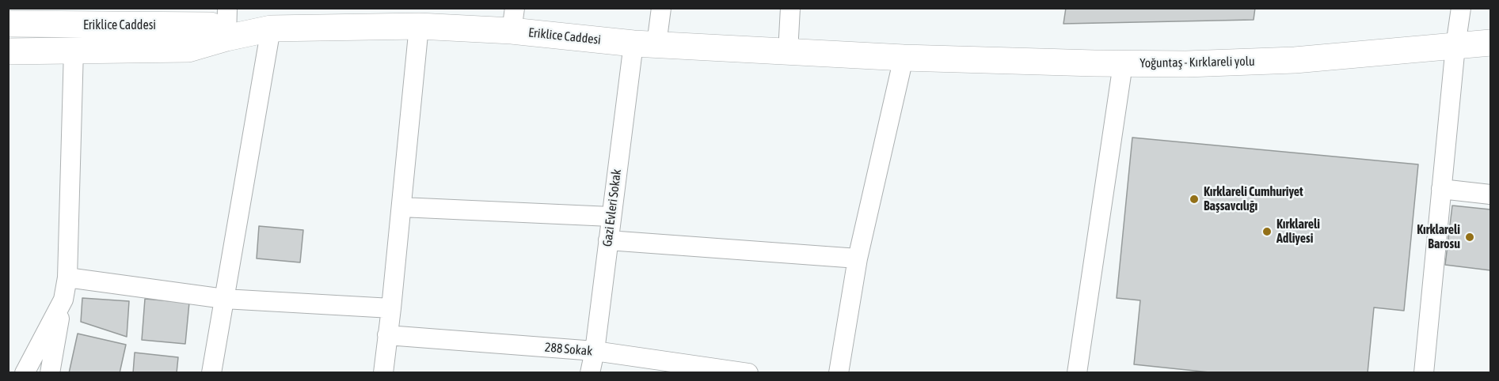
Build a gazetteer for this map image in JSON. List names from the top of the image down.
{
  "streets": {
    "street": [
      "Eriklice Caddesi",
      "Yoğuntaş - Kırklareli yolu",
      "Gazi Evleri Sokak",
      "288 Sokak"
    ]
  },
  "crossings": [
    ["Eriklice Caddesi", "Yoğuntaş - Kırklareli yolu"],
    ["Eriklice Caddesi", "Gazi Evleri Sokak"],
    ["Gazi Evleri Sokak", "288 Sokak"]
  ],
  "places": ["Kırklareli Cumhuriyet Başsavcılığı", "Kırklareli Adliyesi", "Kırklareli Barosu"]
}
